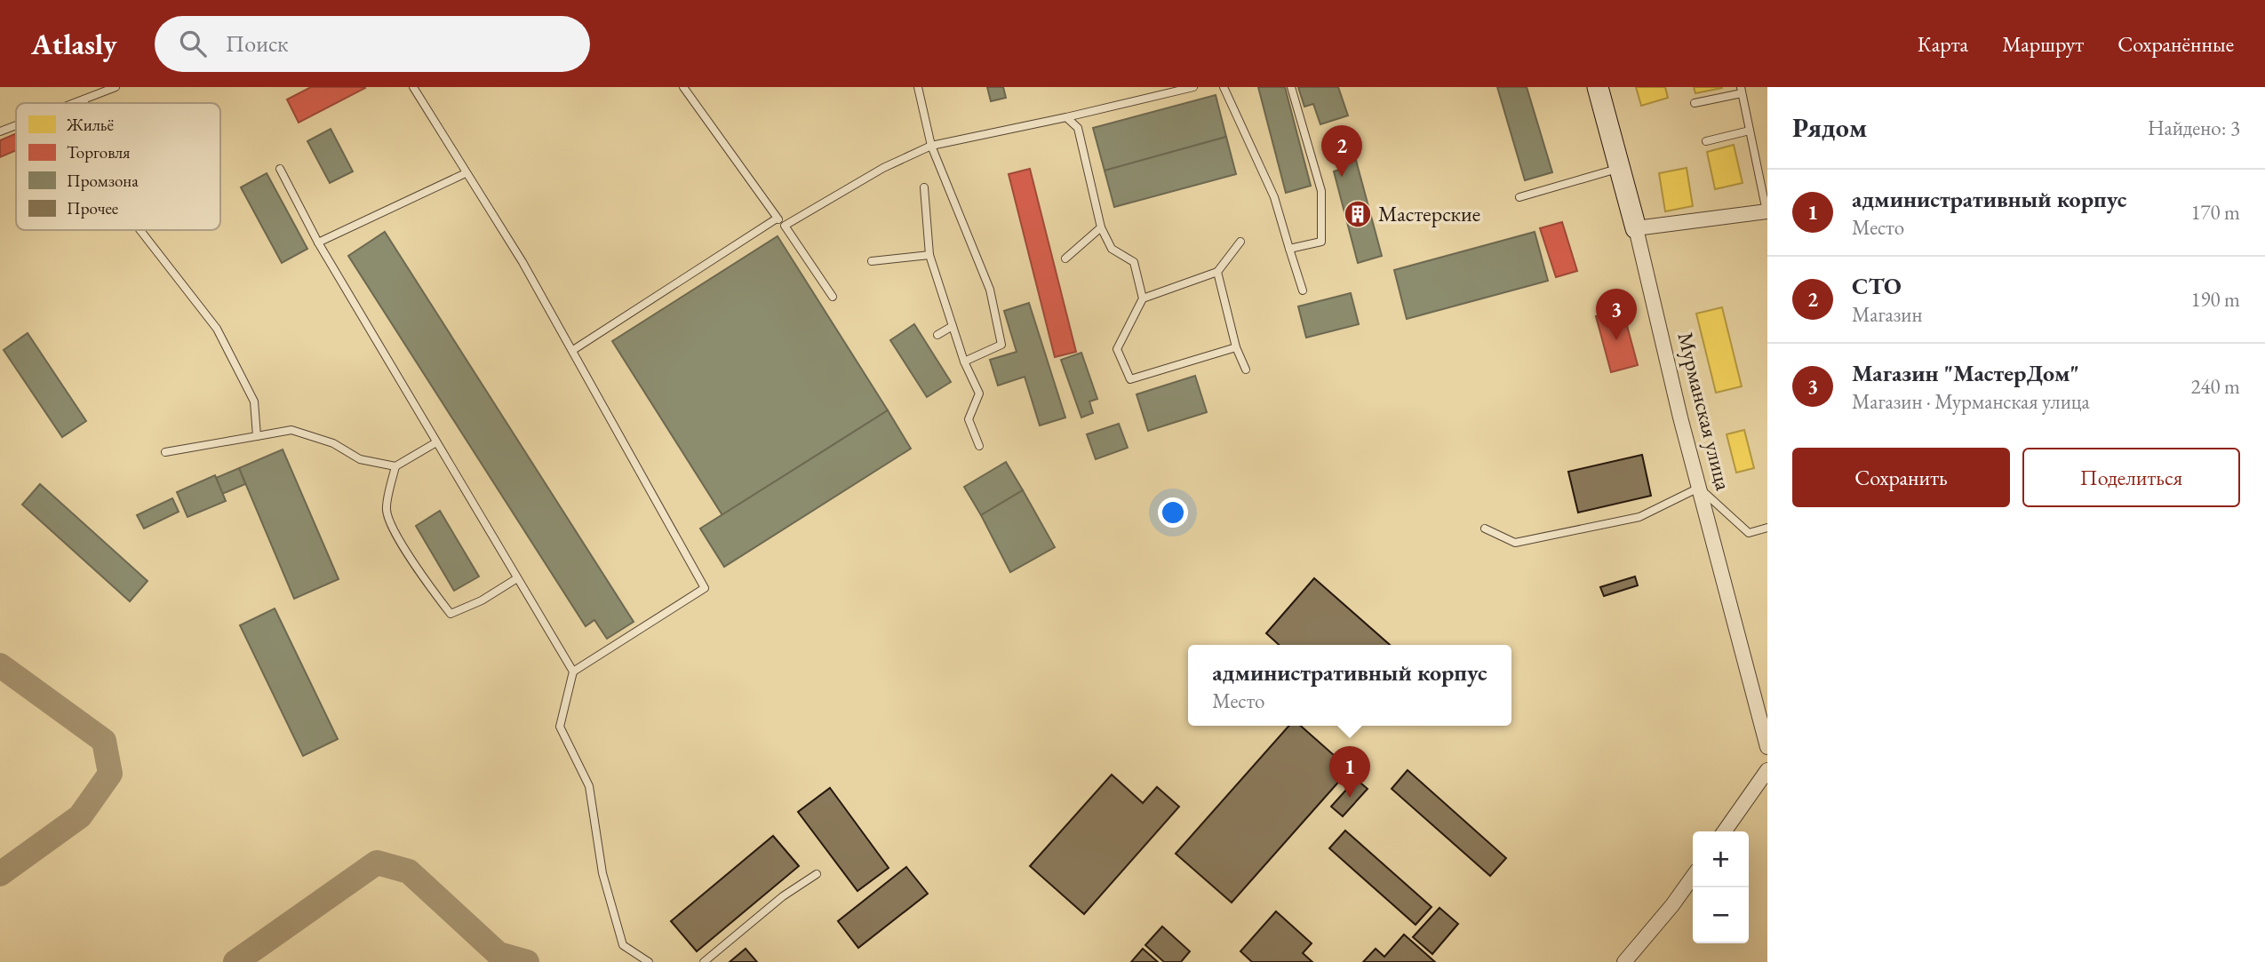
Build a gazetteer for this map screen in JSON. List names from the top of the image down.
{
  "streets": {
    "street": ["Мурманская улица"]
  },
  "places": {
    "building": ["Мастерские"]
  },
  "legend": [
    "Жильё",
    "Торговля",
    "Промзона",
    "Прочее"
  ],
  "page": {
    "header": "Atlasly",
    "search": "Поиск",
    "nav": ["Карта", "Маршрут", "Сохранённые"],
    "heading": ["Рядом", "Найдено: 3"],
    "pins": ["2", "3", "1"],
    "list": [
      {
        "mark": "1",
        "name": "административный корпус",
        "note": "Место",
        "value": "170 m"
      },
      {
        "mark": "2",
        "name": "СТО",
        "note": "Магазин",
        "value": "190 m"
      },
      {
        "mark": "3",
        "name": "Магазин \"МастерДом\"",
        "note": "Магазин · Мурманская улица",
        "value": "240 m"
      }
    ],
    "buttons": ["Сохранить", "Поделиться"],
    "popup": ["административный корпус", "Место"],
    "map_buttons": ["+", "−"]
  }
}
